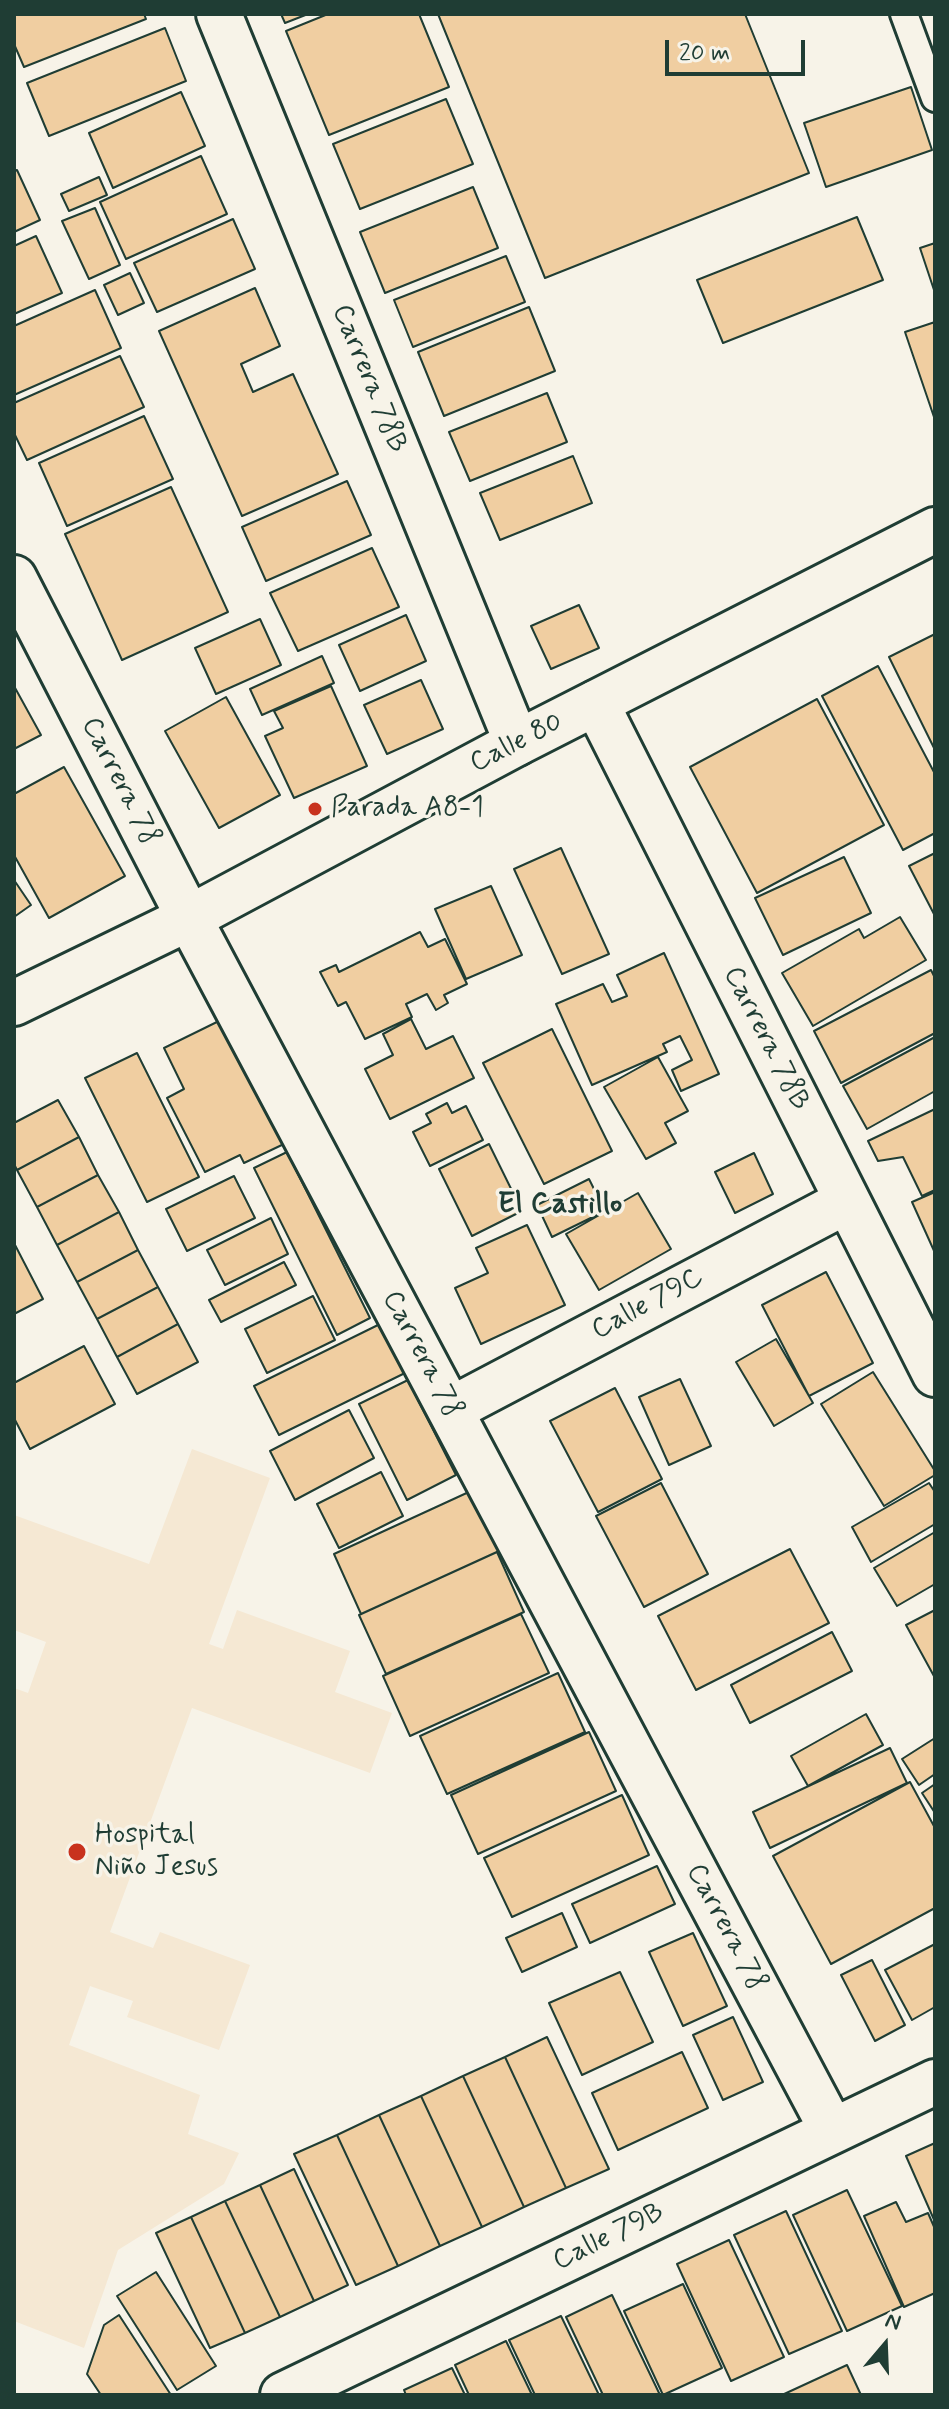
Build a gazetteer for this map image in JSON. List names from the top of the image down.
{
  "streets": {
    "street": [
      "Carrera 78B",
      "Calle 80",
      "Carrera 78",
      "Calle 79C",
      "Calle 79B"
    ]
  },
  "crossings": [
    ["Carrera 78B", "Calle 80"],
    ["Carrera 78B", "Calle 79C"],
    ["Calle 80", "Carrera 78"],
    ["Carrera 78", "Calle 79C"],
    ["Carrera 78", "Calle 79B"]
  ],
  "districts": ["El Castillo"],
  "places": ["Parada A8-1", "Hospital Niño Jesus"],
  "scale_bar": "20 m",
  "north": "top"
}
